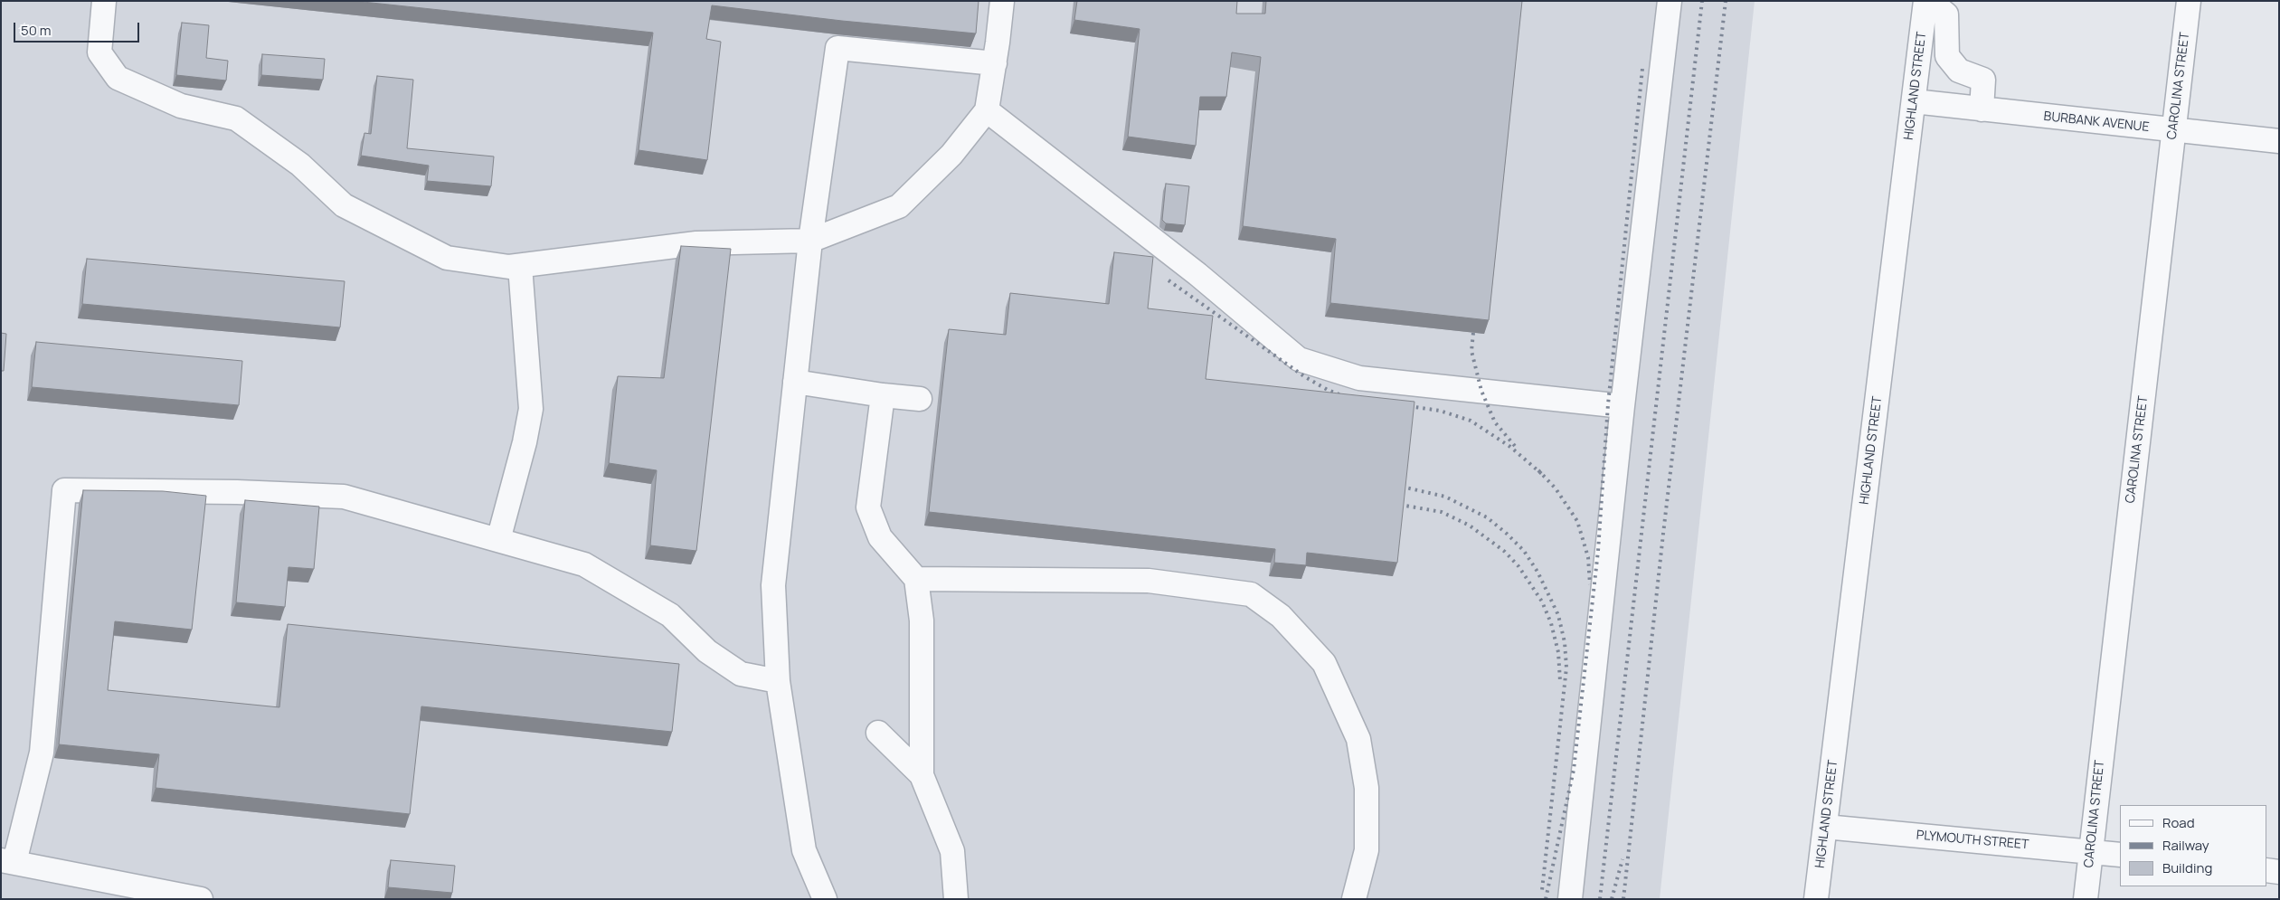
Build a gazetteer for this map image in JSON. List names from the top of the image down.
{
  "streets": {
    "street": [
      "HIGHLAND STREET",
      "CAROLINA STREET",
      "BURBANK AVENUE",
      "PLYMOUTH STREET"
    ]
  },
  "crossings": [
    ["HIGHLAND STREET", "BURBANK AVENUE"],
    ["HIGHLAND STREET", "PLYMOUTH STREET"],
    ["CAROLINA STREET", "BURBANK AVENUE"],
    ["CAROLINA STREET", "PLYMOUTH STREET"]
  ],
  "legend": ["Road", "Railway", "Building"],
  "scale_bar": "50 m"
}
